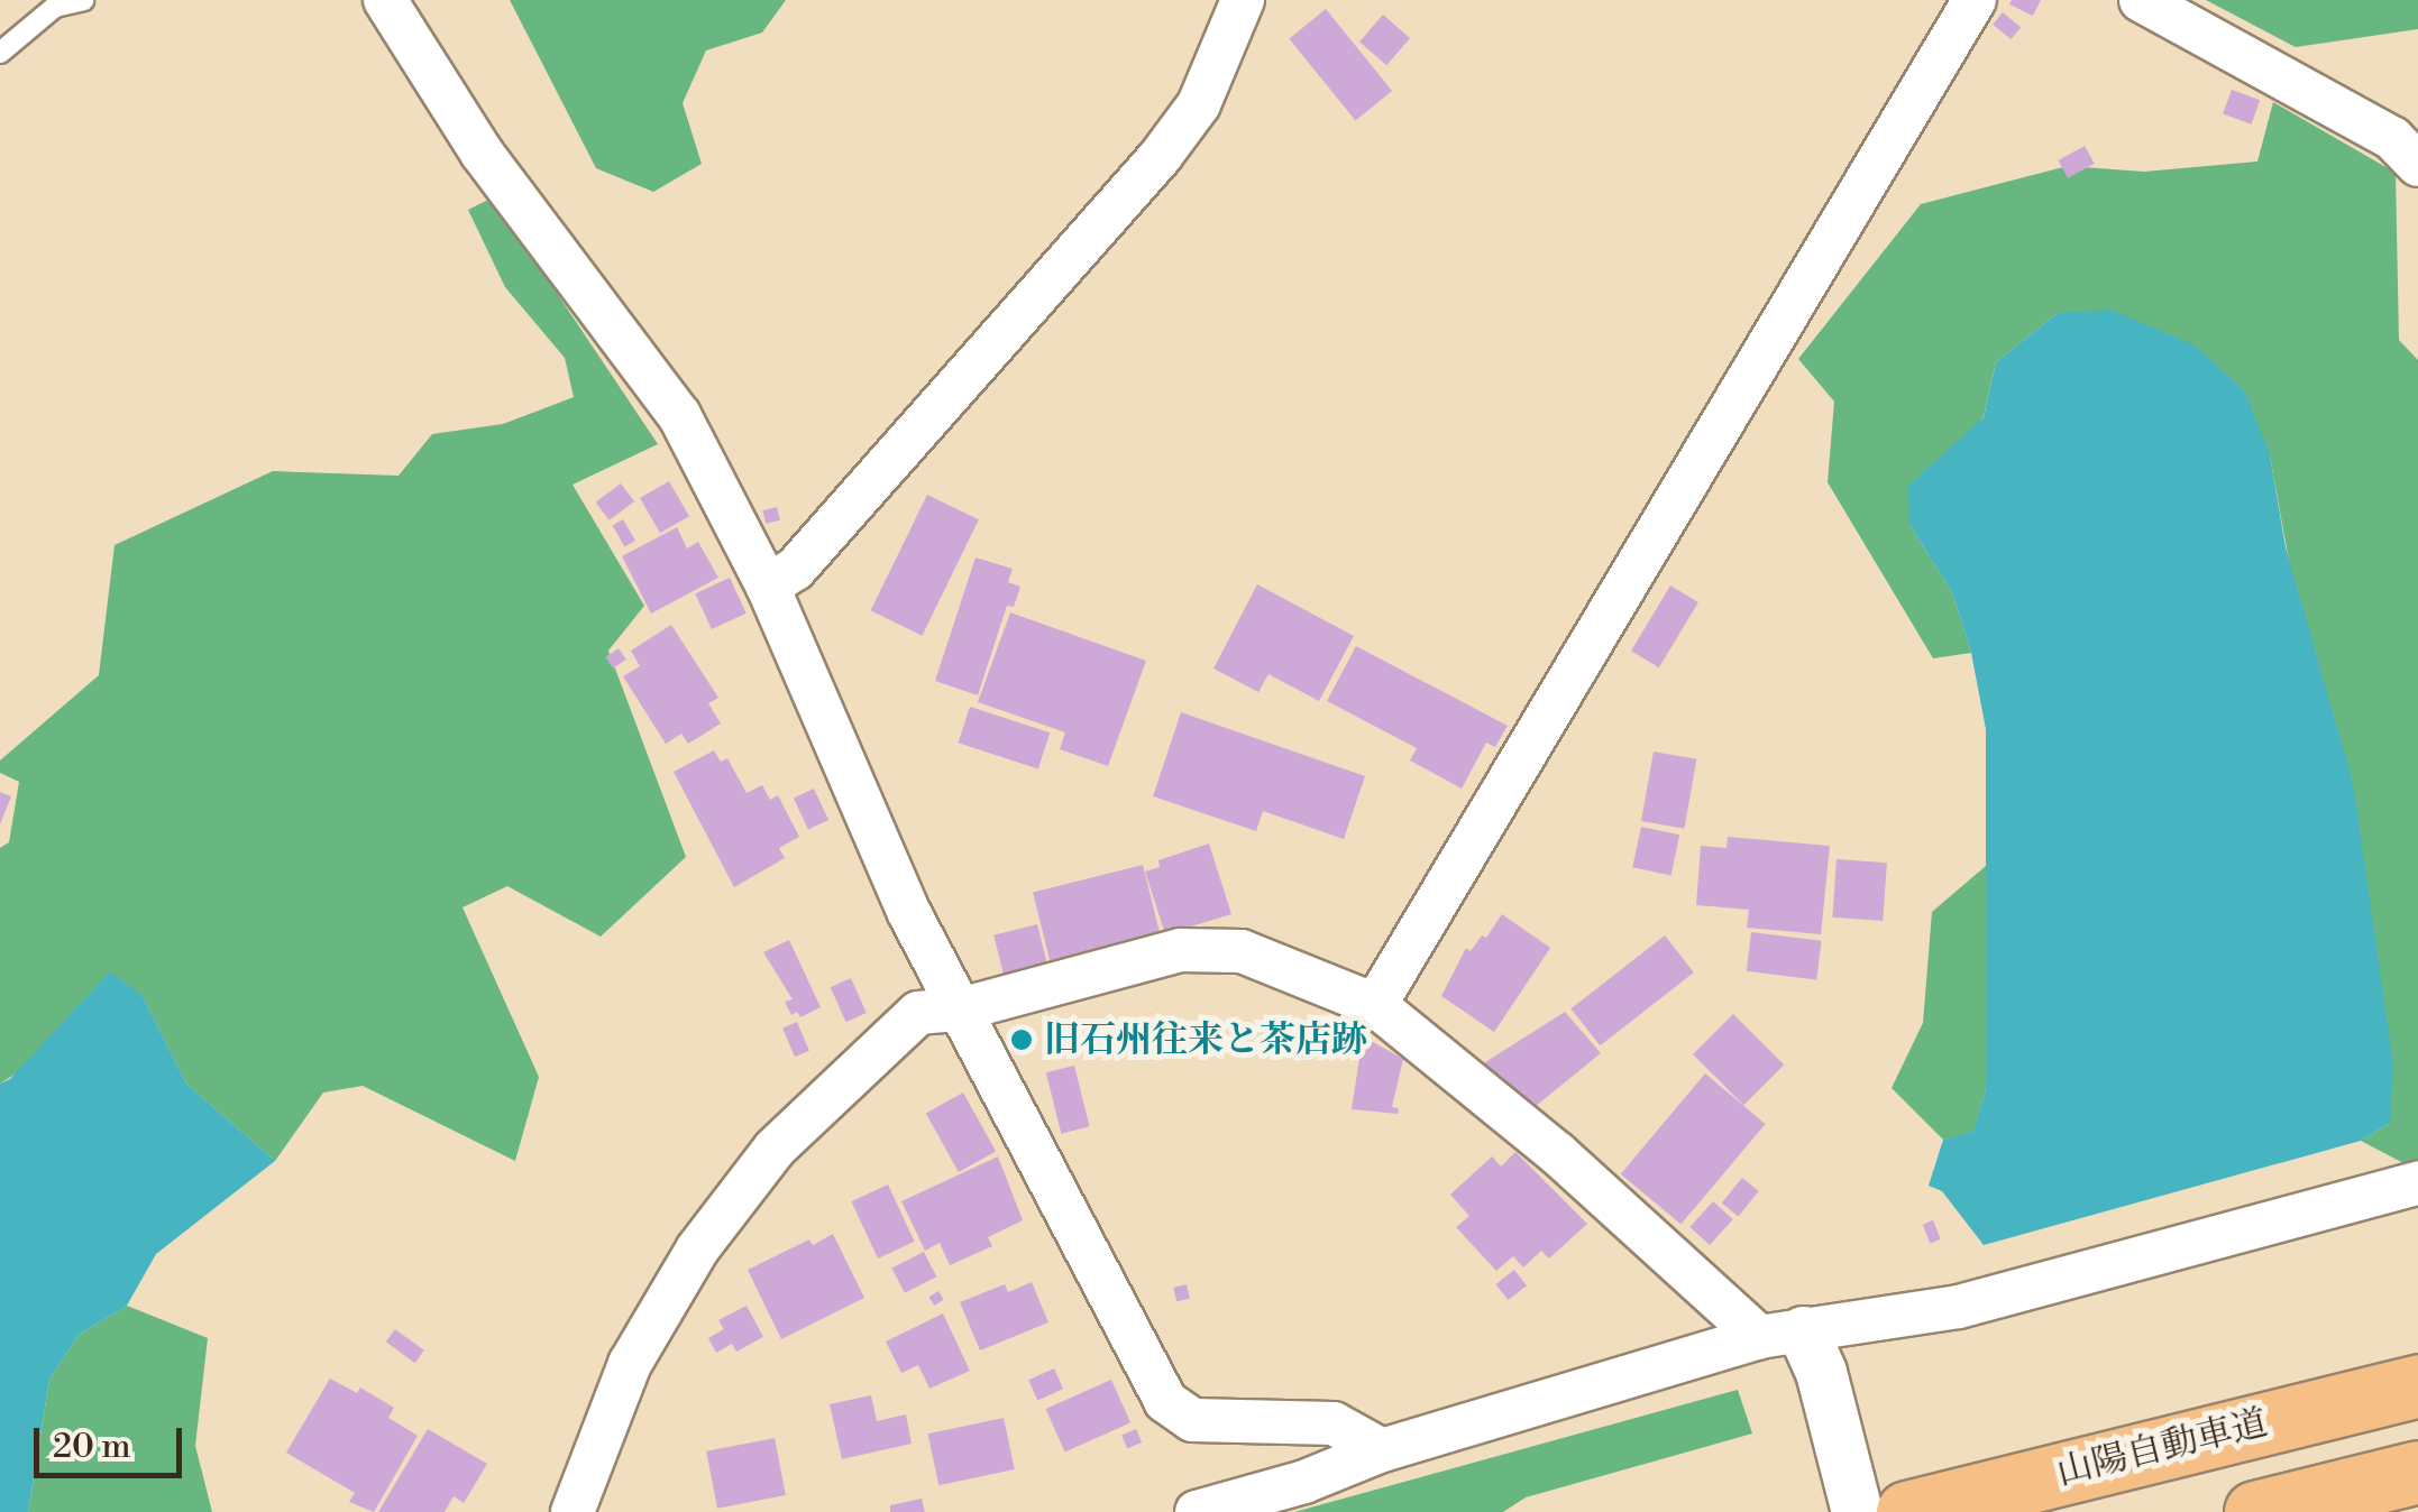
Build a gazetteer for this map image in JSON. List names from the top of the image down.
{
  "streets": {
    "highway": ["山陽自動車道"]
  },
  "places": ["旧石州往来と茶店跡"],
  "scale_bar": "20 m"
}
